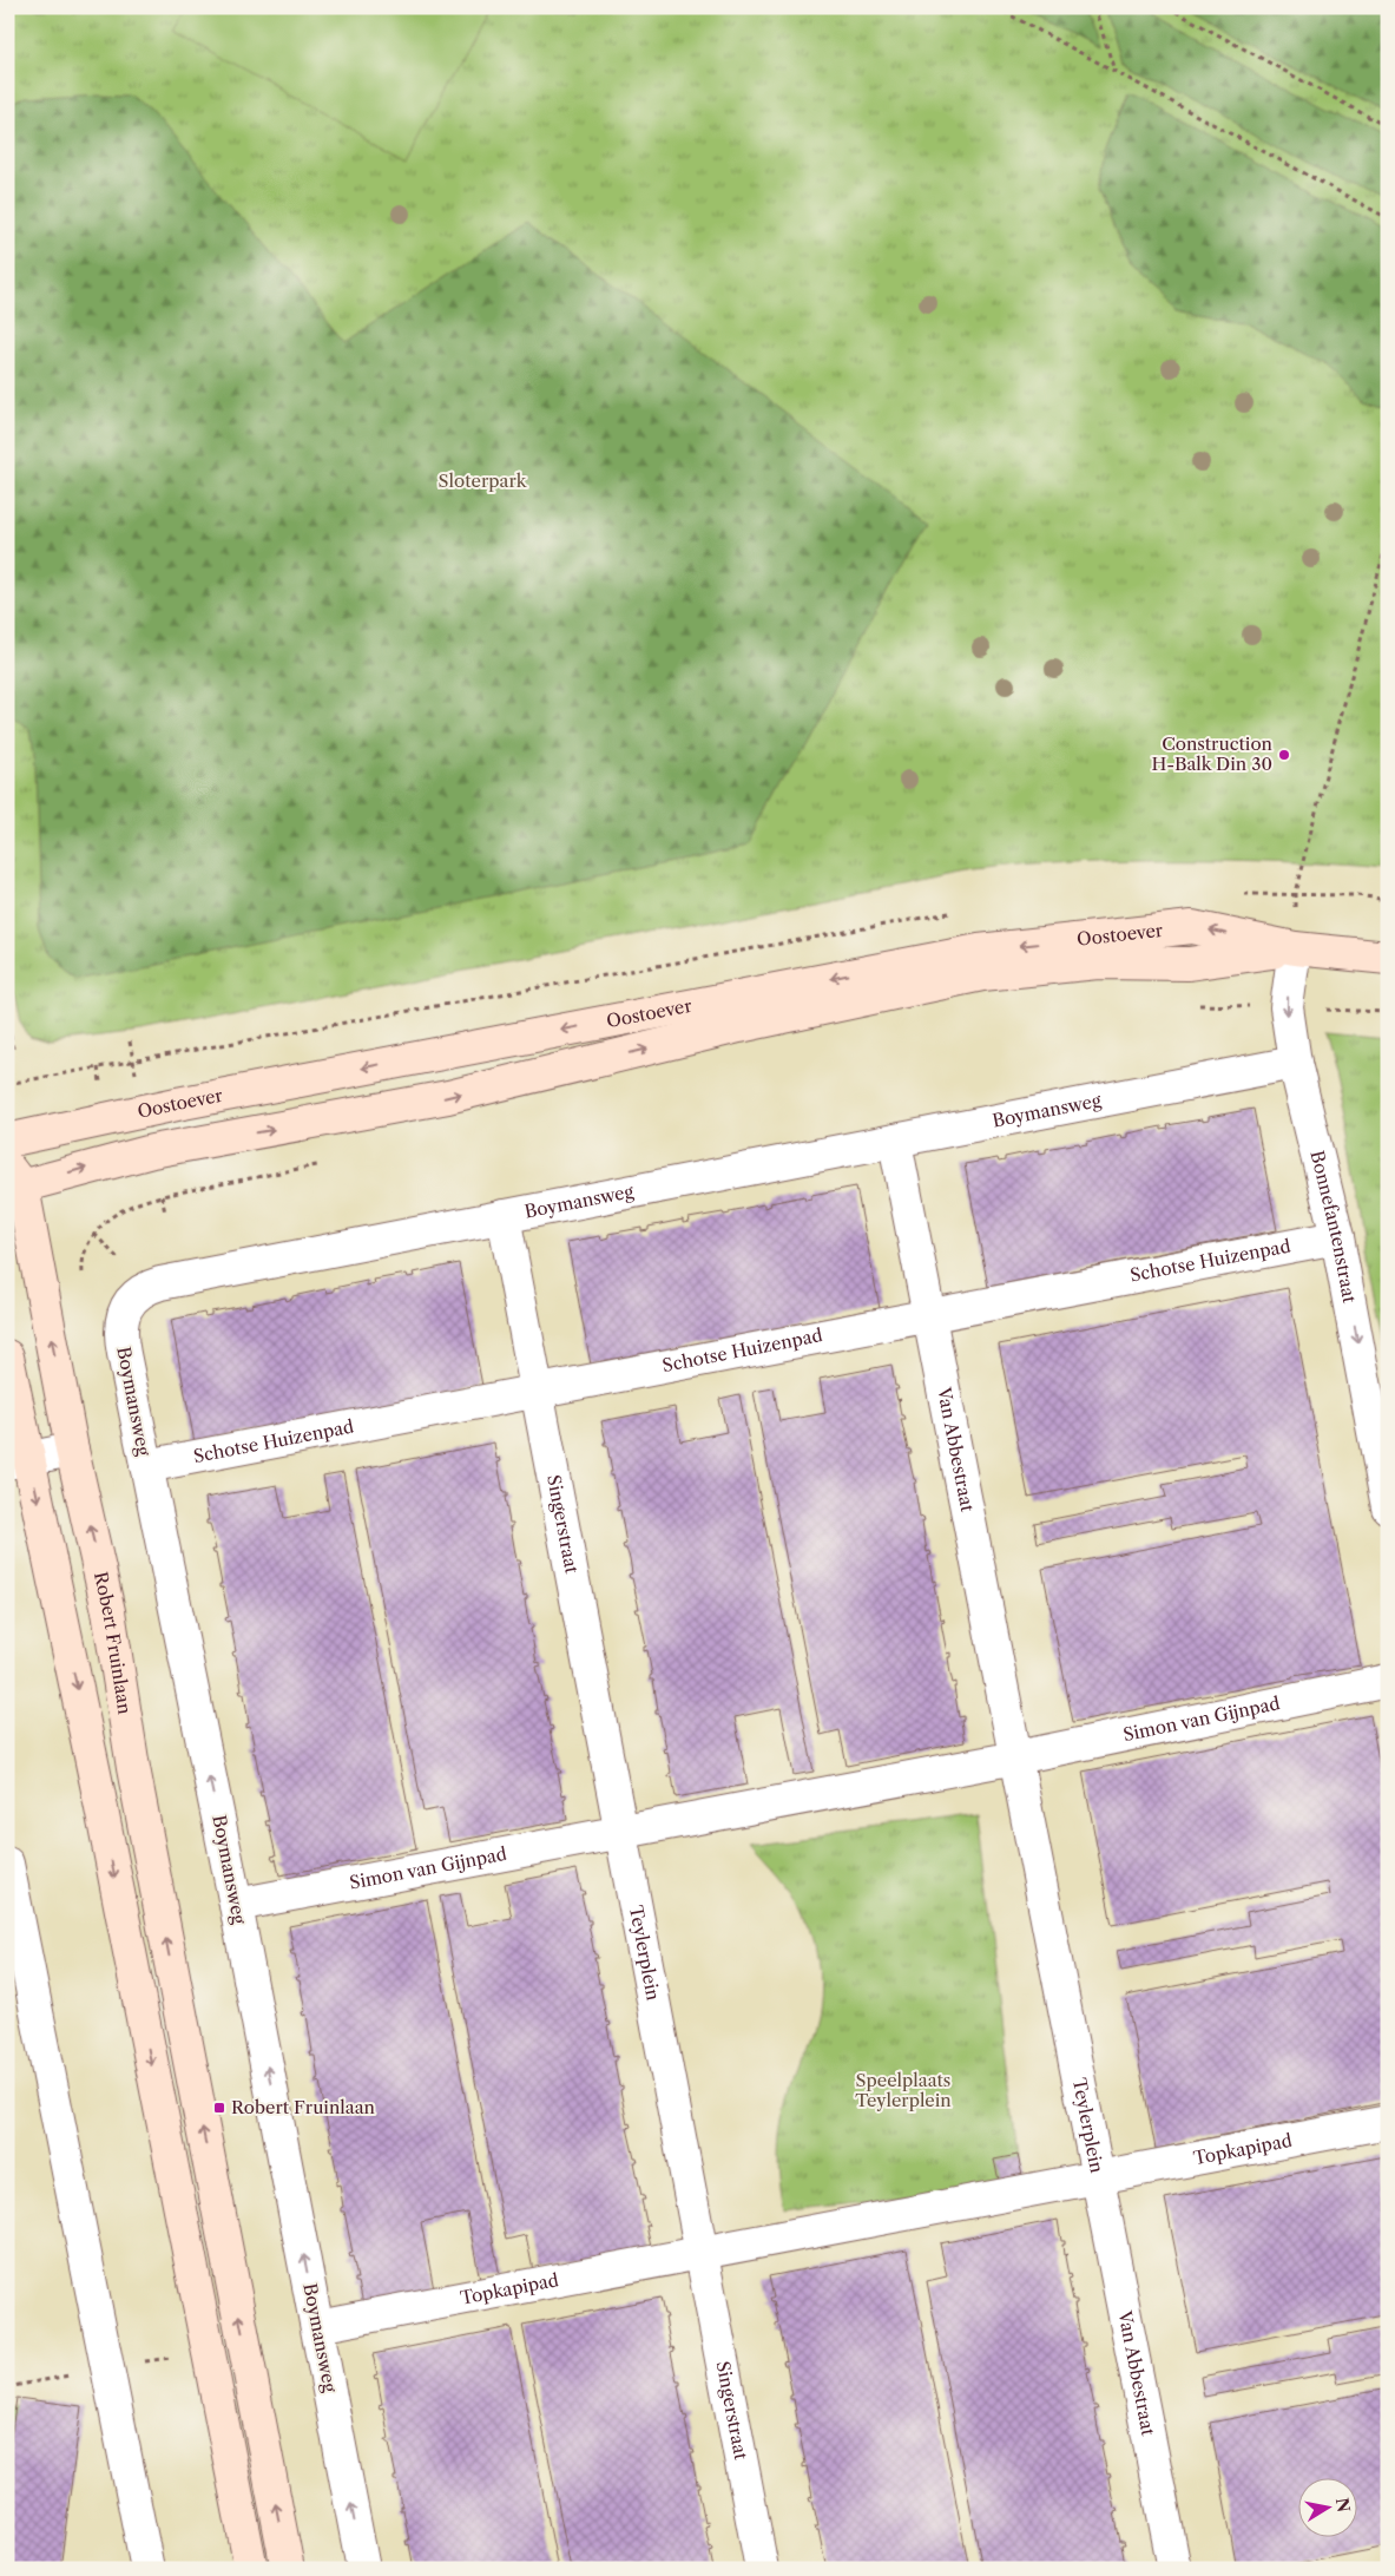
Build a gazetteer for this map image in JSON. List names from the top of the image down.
{
  "streets": {
    "main road": ["Oostoever", "Robert Fruinlaan"],
    "street": [
      "Boymansweg",
      "Bonnefantenstraat",
      "Schotse Huizenpad",
      "Van Abbestraat",
      "Singerstraat",
      "Simon van Gijnpad",
      "Teylerplein",
      "Topkapipad"
    ]
  },
  "crossings": [
    ["Oostoever", "Bonnefantenstraat"],
    ["Oostoever", "Robert Fruinlaan"],
    ["Boymansweg", "Bonnefantenstraat"],
    ["Boymansweg", "Schotse Huizenpad"],
    ["Boymansweg", "Van Abbestraat"],
    ["Boymansweg", "Singerstraat"],
    ["Boymansweg", "Simon van Gijnpad"],
    ["Boymansweg", "Topkapipad"],
    ["Bonnefantenstraat", "Schotse Huizenpad"],
    ["Schotse Huizenpad", "Van Abbestraat"],
    ["Schotse Huizenpad", "Singerstraat"],
    ["Van Abbestraat", "Simon van Gijnpad"],
    ["Van Abbestraat", "Teylerplein"],
    ["Van Abbestraat", "Topkapipad"],
    ["Singerstraat", "Simon van Gijnpad"],
    ["Singerstraat", "Teylerplein"],
    ["Singerstraat", "Topkapipad"],
    ["Simon van Gijnpad", "Teylerplein"],
    ["Teylerplein", "Topkapipad"]
  ],
  "one_way": ["Bonnefantenstraat"],
  "parks": ["Sloterpark", "Speelplaats Teylerplein"],
  "places": {
    "other": ["Construction H-Balk Din 30"],
    "transit": ["Robert Fruinlaan"]
  },
  "north": "right"
}
